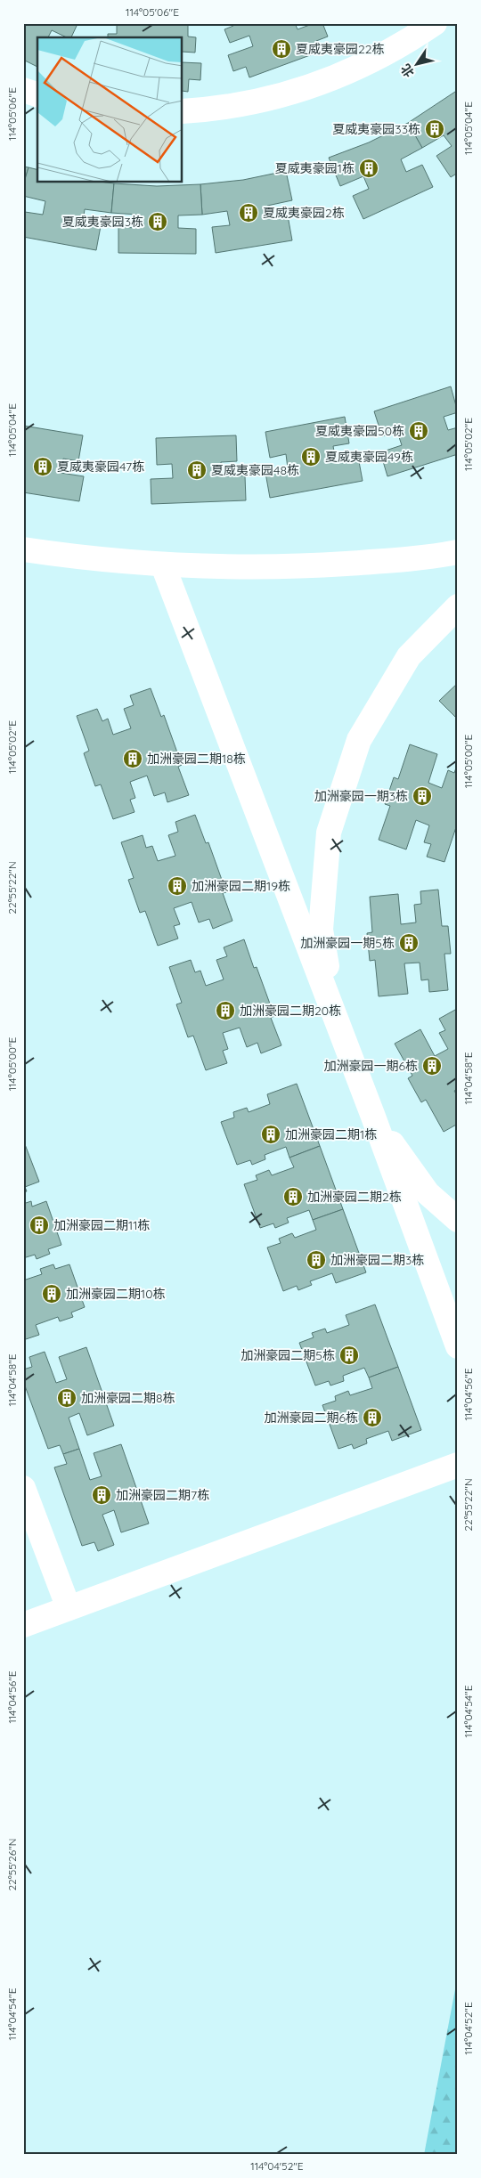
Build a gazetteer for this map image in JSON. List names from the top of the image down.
{
  "places": {
    "building": [
      "夏威夷豪园22栋",
      "夏威夷豪园33栋",
      "夏威夷豪园1栋",
      "夏威夷豪园2栋",
      "夏威夷豪园3栋",
      "夏威夷豪园50栋",
      "夏威夷豪园49栋",
      "夏威夷豪园47栋",
      "夏威夷豪园48栋",
      "加洲豪园二期18栋",
      "加洲豪园一期3栋",
      "加洲豪园二期19栋",
      "加洲豪园一期5栋",
      "加洲豪园二期20栋",
      "加洲豪园一期6栋",
      "加洲豪园二期1栋",
      "加洲豪园二期2栋",
      "加洲豪园二期11栋",
      "加洲豪园二期3栋",
      "加洲豪园二期10栋",
      "加洲豪园二期5栋",
      "加洲豪园二期8栋",
      "加洲豪园二期6栋",
      "加洲豪园二期7栋"
    ]
  },
  "north": "bottom left",
  "coordinates": [
    "114°05'06\"E",
    "114°05'04\"E",
    "114°05'02\"E",
    "114°05'00\"E",
    "22°55'22\"N",
    "114°04'58\"E",
    "114°04'56\"E",
    "114°04'54\"E",
    "22°55'26\"N",
    "114°04'52\"E"
  ]
}
